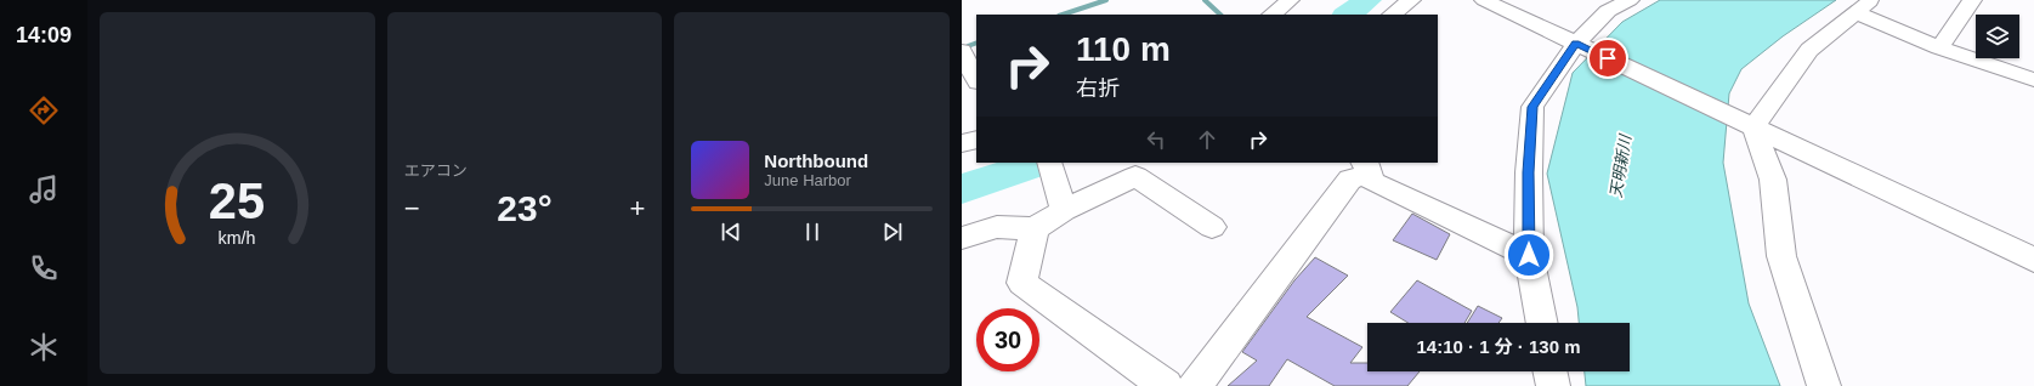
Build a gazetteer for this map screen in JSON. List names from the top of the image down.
{
  "water": ["天明新川"],
  "page": {
    "tabs": "14:09",
    "tile": "エアコン",
    "turn": ["110 m", "右折"],
    "song": ["Northbound", "June Harbor"],
    "heat": ["−", "23°", "+"],
    "limit": "30",
    "trip": "14:10 · 1 分 · 130 m",
    "gauge": ["25", "km/h"]
  }
}
